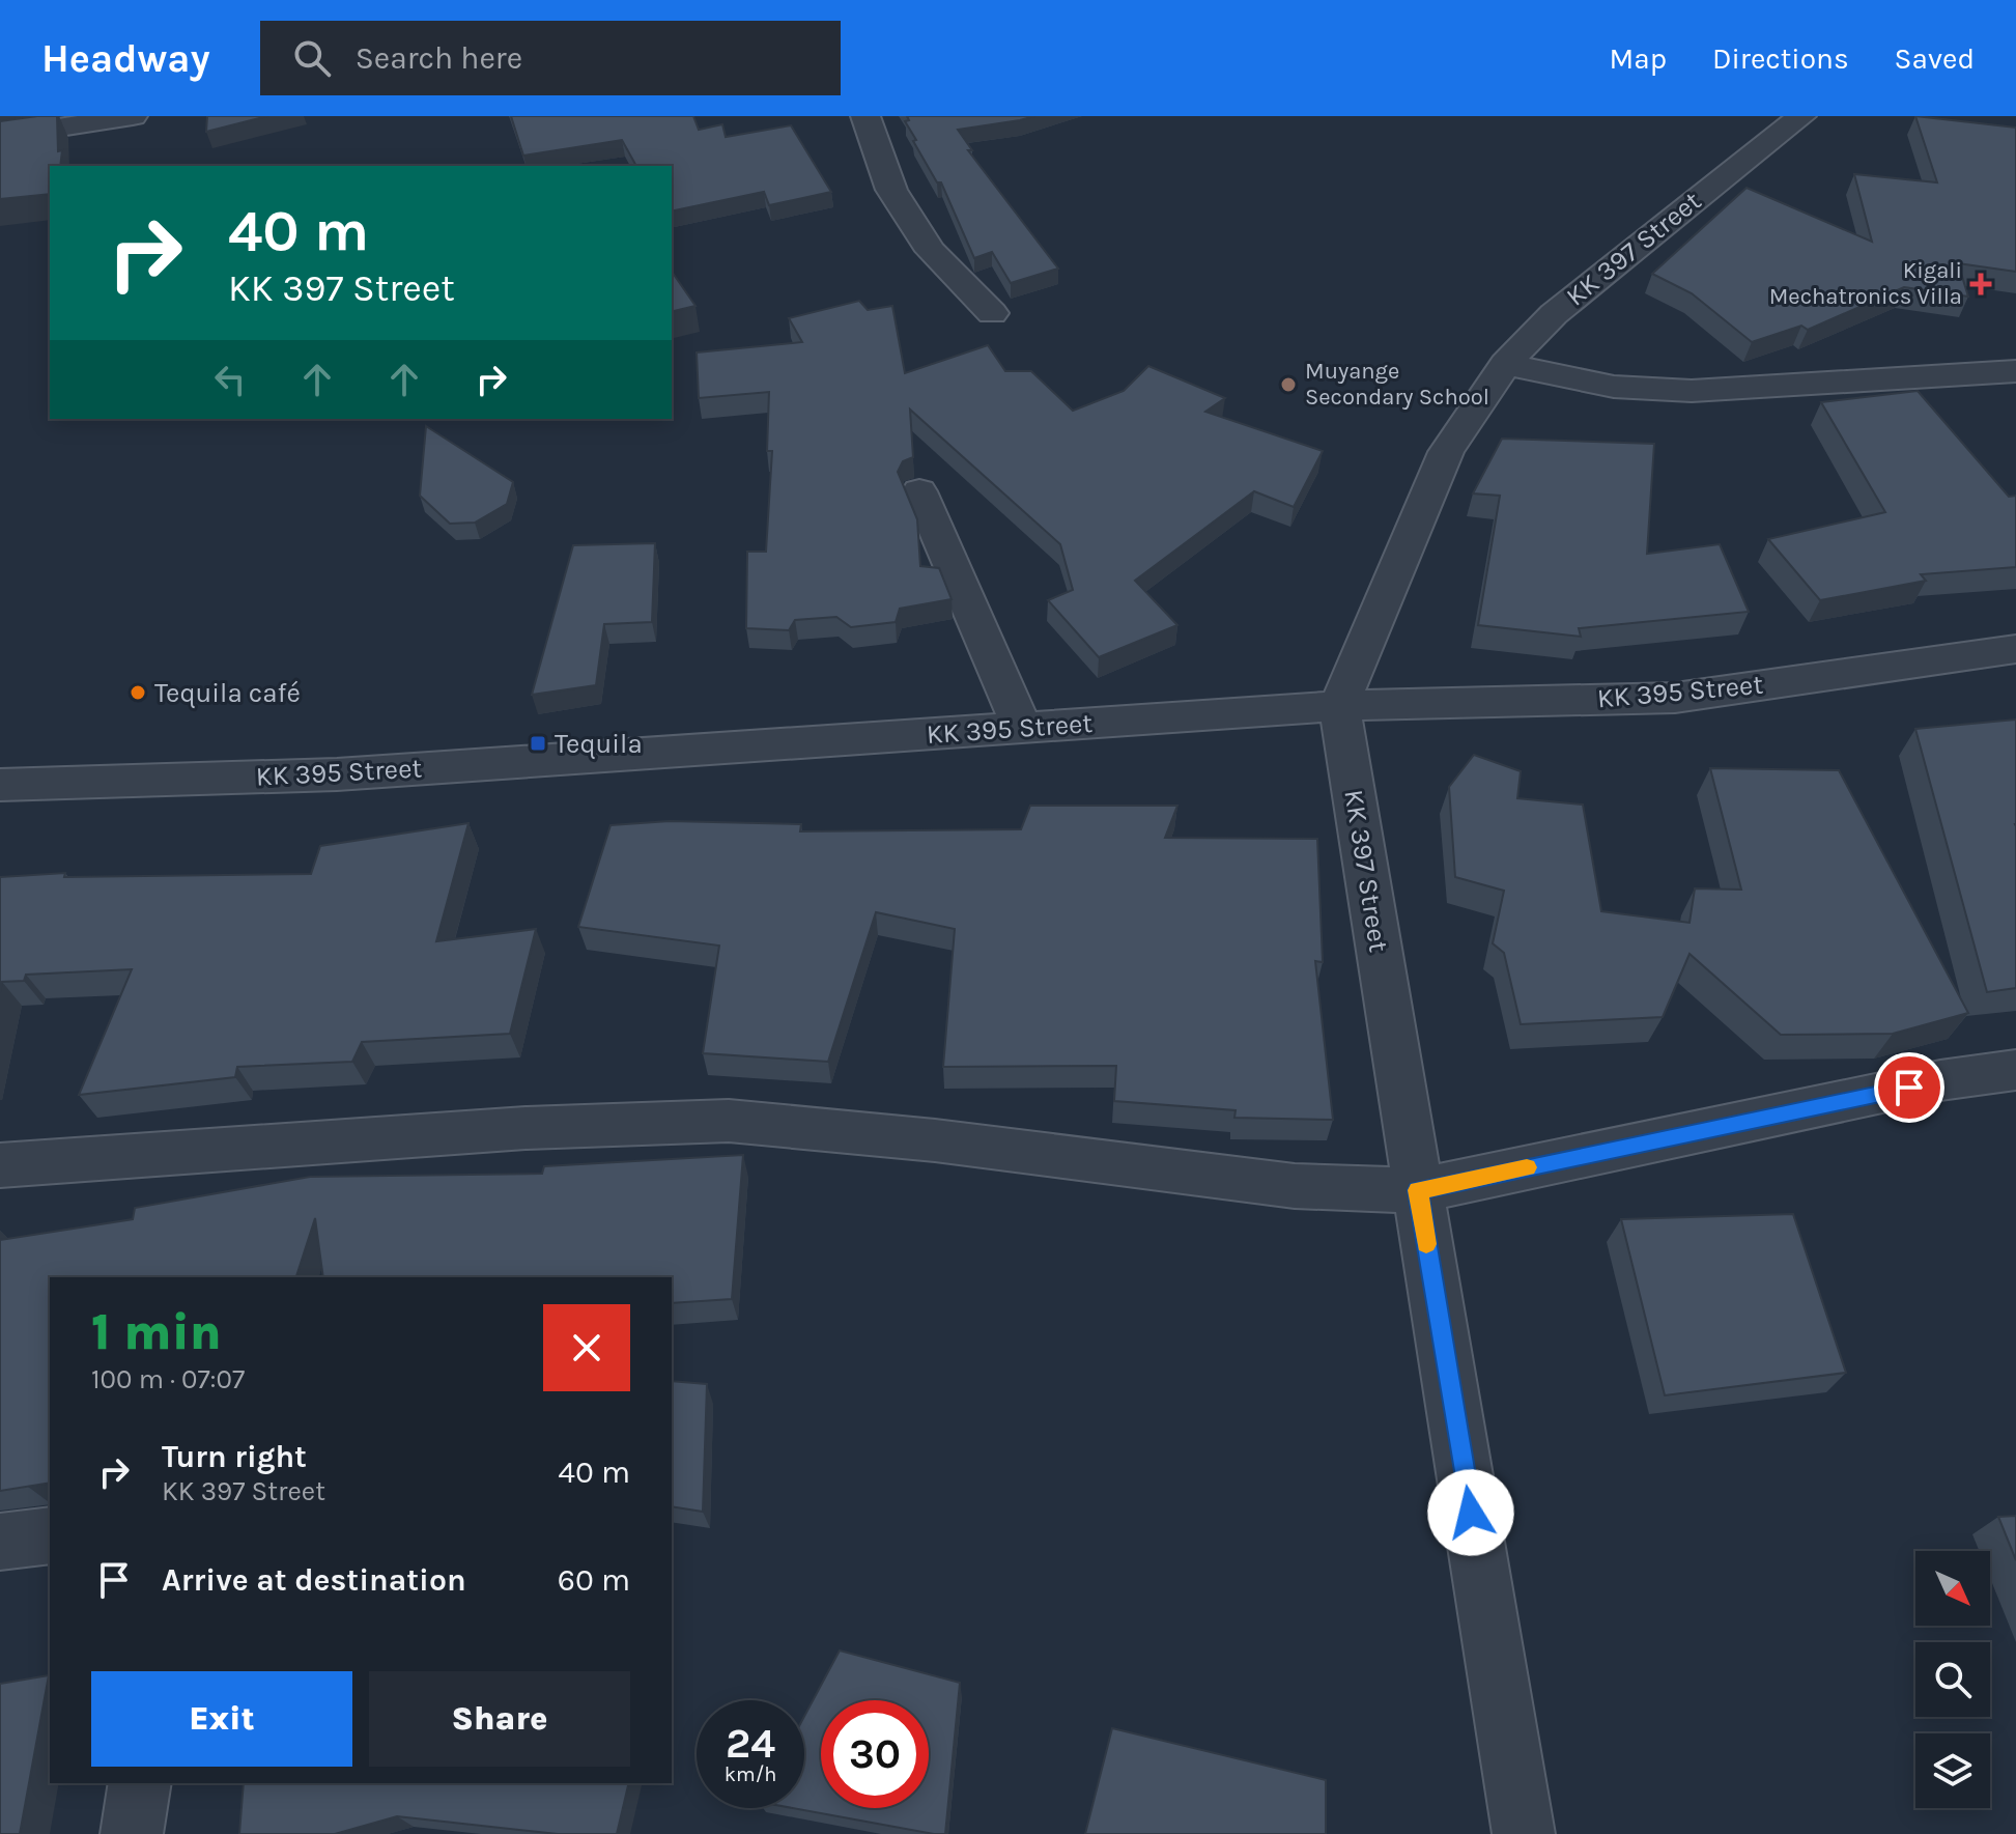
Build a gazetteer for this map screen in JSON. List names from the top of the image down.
{
  "streets": {
    "street": ["KK 397 Street", "KK 395 Street"]
  },
  "crossings": [
    ["KK 397 Street", "KK 395 Street"]
  ],
  "places": {
    "health": ["Kigali Mechatronics Villa"],
    "other": ["Muyange Secondary School", "Tequila café"],
    "transit": ["Tequila"]
  },
  "north": "bottom right",
  "page": {
    "header": "Headway",
    "search": "Search here",
    "nav": ["Map", "Directions", "Saved"],
    "turn": ["40 m", "KK 397 Street"],
    "heading": ["1 min", "100 m · 07:07"],
    "list": [
      {
        "name": "Turn right",
        "note": "KK 397 Street",
        "value": "40 m"
      },
      {
        "name": "Arrive at destination",
        "value": "60 m"
      }
    ],
    "buttons": ["Exit", "Share"],
    "speed": "24 km/h",
    "limit": "30"
  }
}
